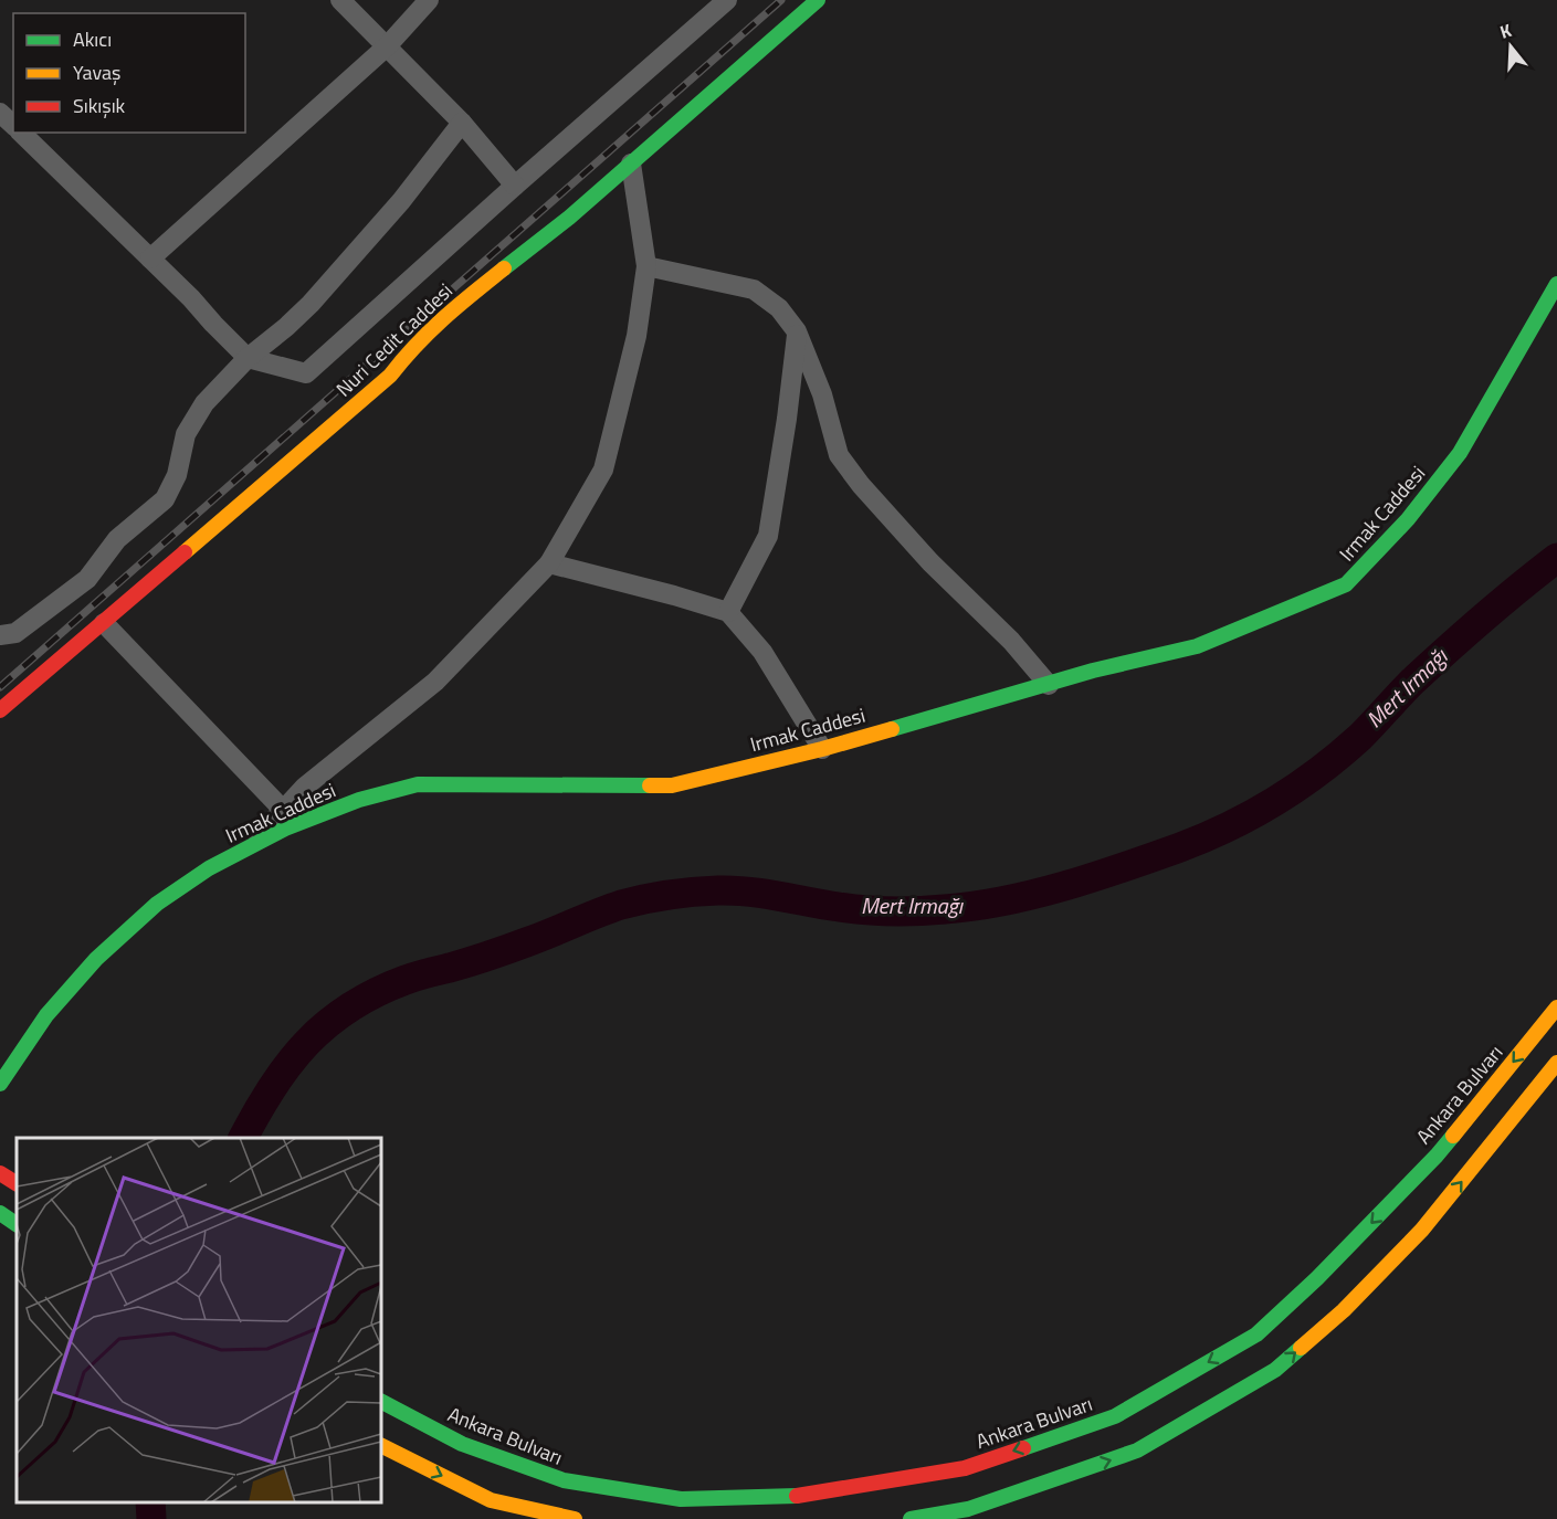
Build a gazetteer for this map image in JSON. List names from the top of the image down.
{
  "streets": {
    "main road": ["Nuri Cedit Caddesi", "Irmak Caddesi", "Ankara Bulvarı"]
  },
  "water": ["Mert Irmağı"],
  "legend": ["Akıcı", "Yavaş", "Sıkışık"],
  "north": "top"
}
